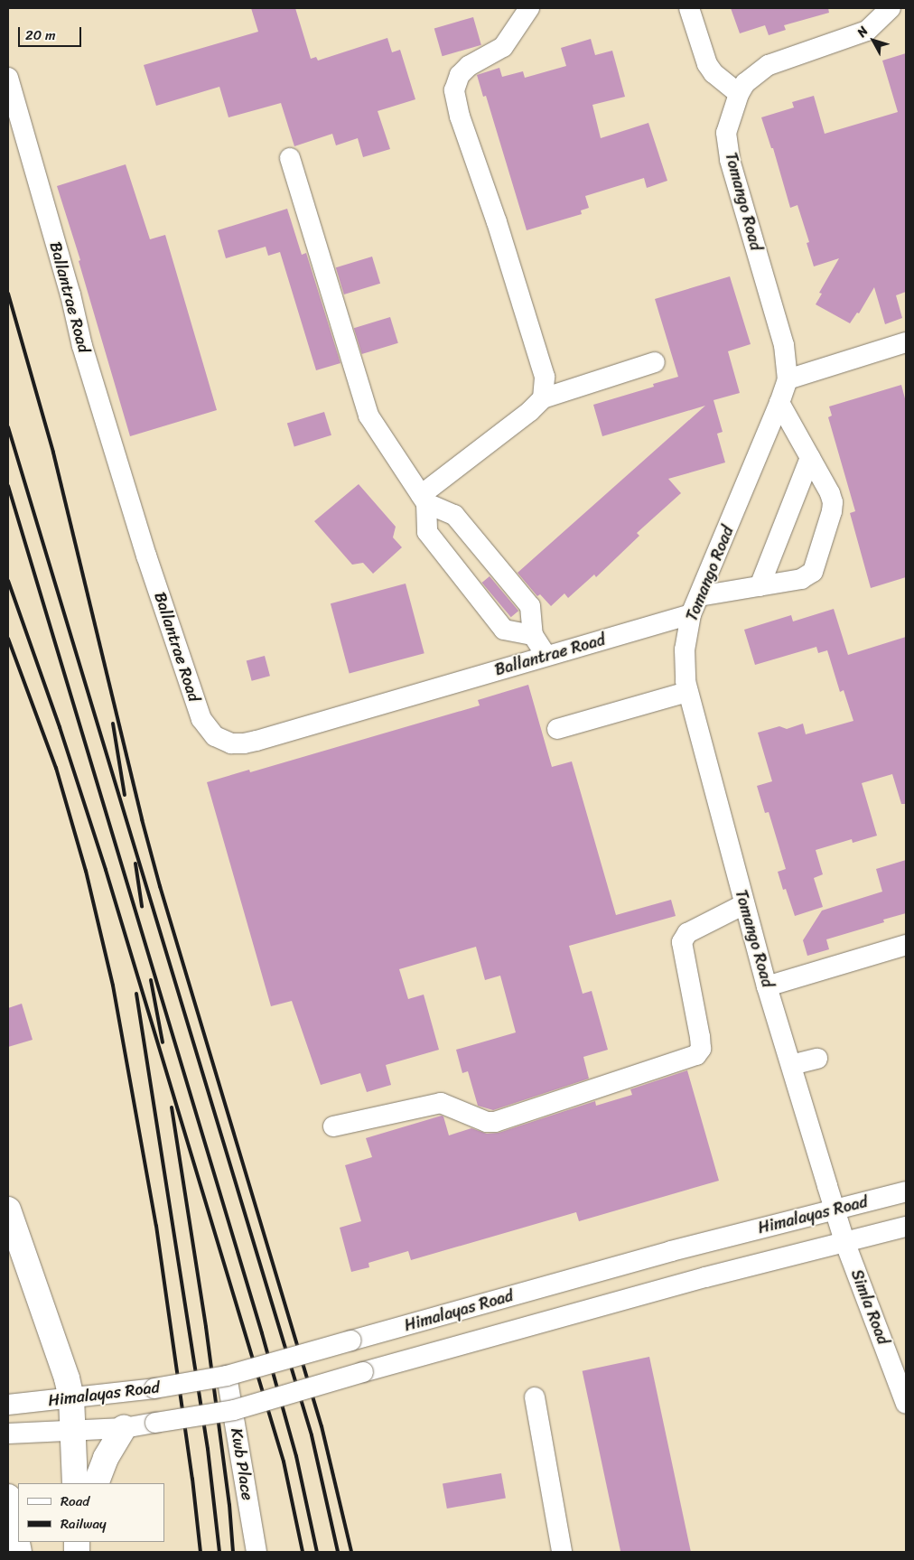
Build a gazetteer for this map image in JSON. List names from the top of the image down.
{
  "streets": {
    "street": [
      "Tomango Road",
      "Ballantrae Road",
      "Himalayas Road",
      "Simla Road",
      "Kwb Place"
    ]
  },
  "crossings": [
    ["Tomango Road", "Ballantrae Road"],
    ["Tomango Road", "Himalayas Road"],
    ["Tomango Road", "Simla Road"],
    ["Himalayas Road", "Simla Road"],
    ["Himalayas Road", "Kwb Place"]
  ],
  "legend": ["Road", "Railway"],
  "scale_bar": "20 m",
  "north": "top left"
}
